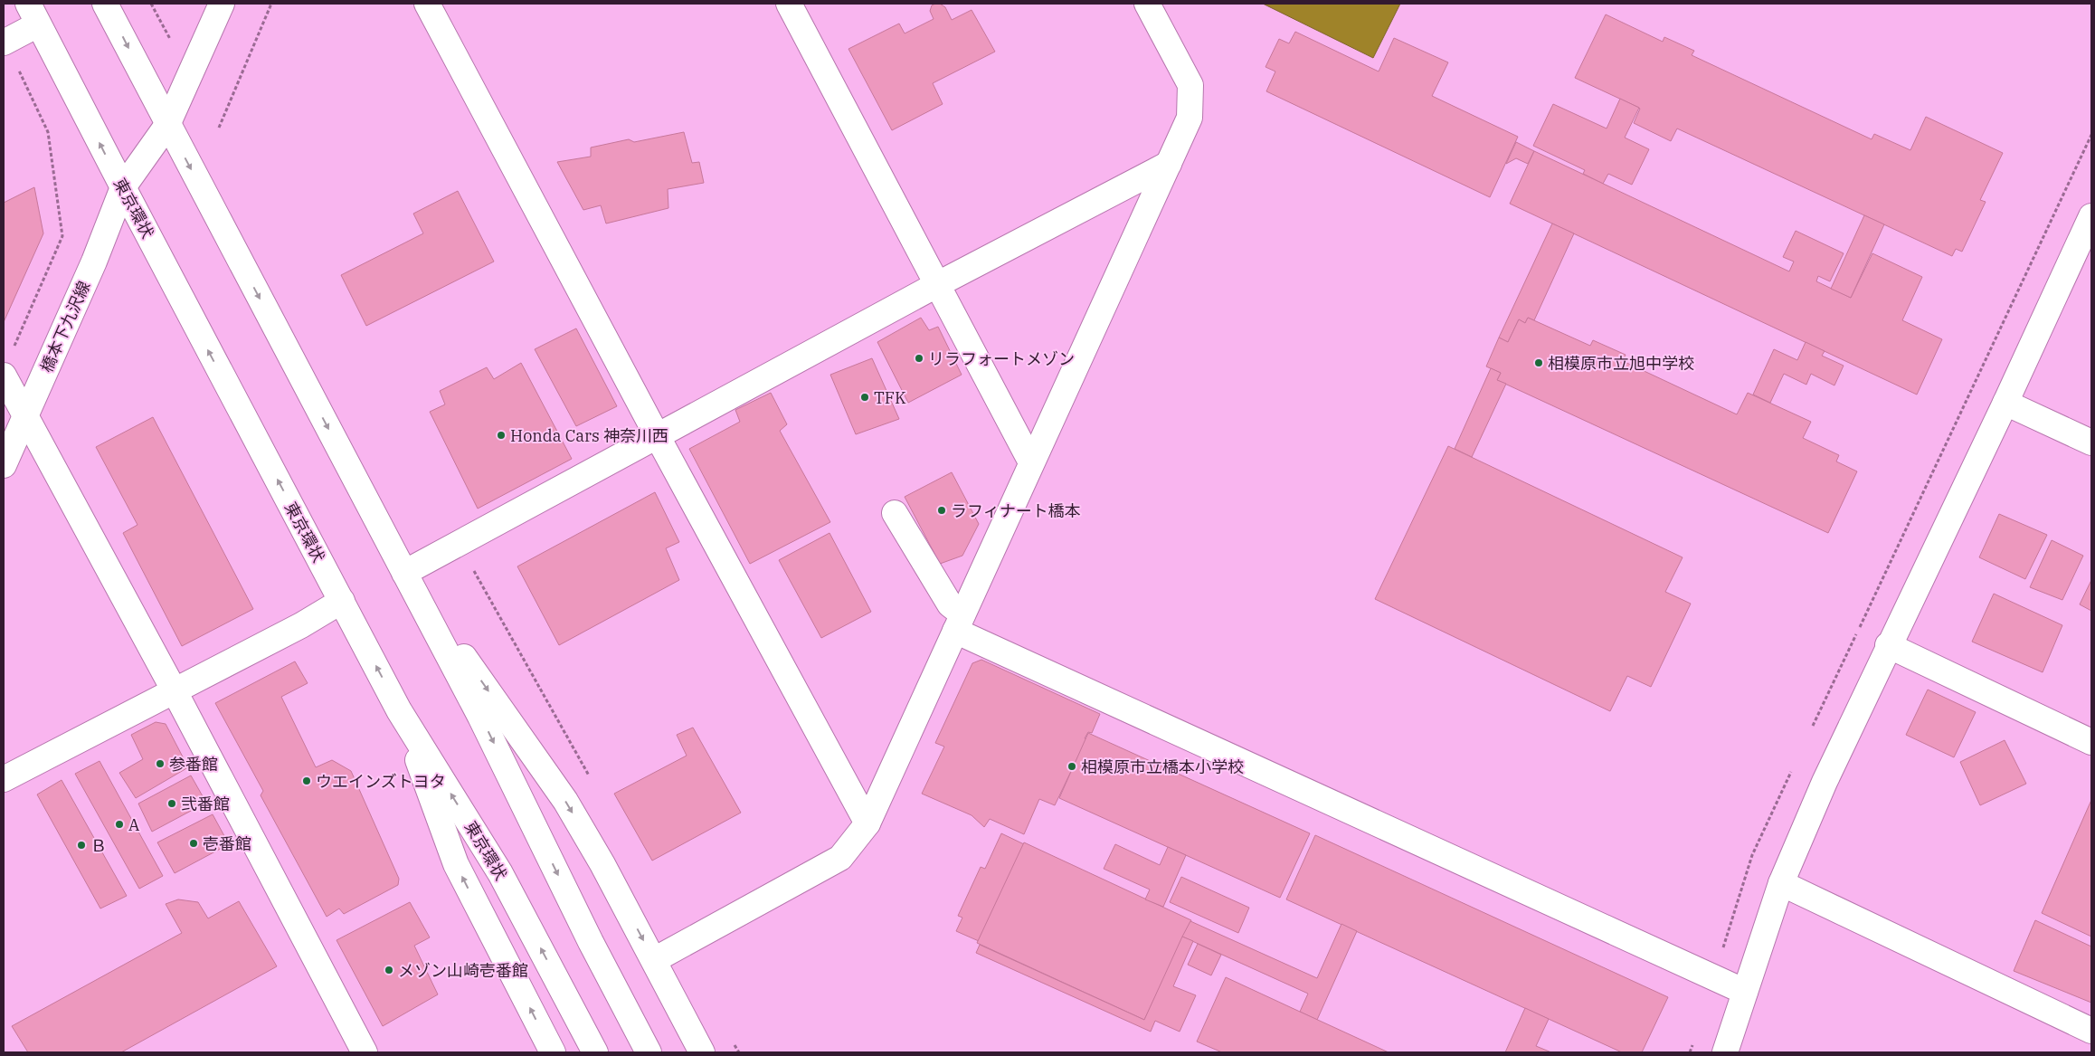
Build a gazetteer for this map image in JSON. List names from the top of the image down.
{
  "streets": {
    "main road": ["東京環状", "橋本下九沢線"]
  },
  "crossings": [
    ["東京環状", "橋本下九沢線"]
  ],
  "places": [
    "リラフォートメゾン",
    "相模原市立旭中学校",
    "TFK",
    "Honda Cars 神奈川西",
    "ラフィナート橋本",
    "参番館",
    "相模原市立橋本小学校",
    "ウエインズトヨタ",
    "弐番館",
    "A",
    "壱番館",
    "Ｂ",
    "メゾン山崎壱番館"
  ]
}
